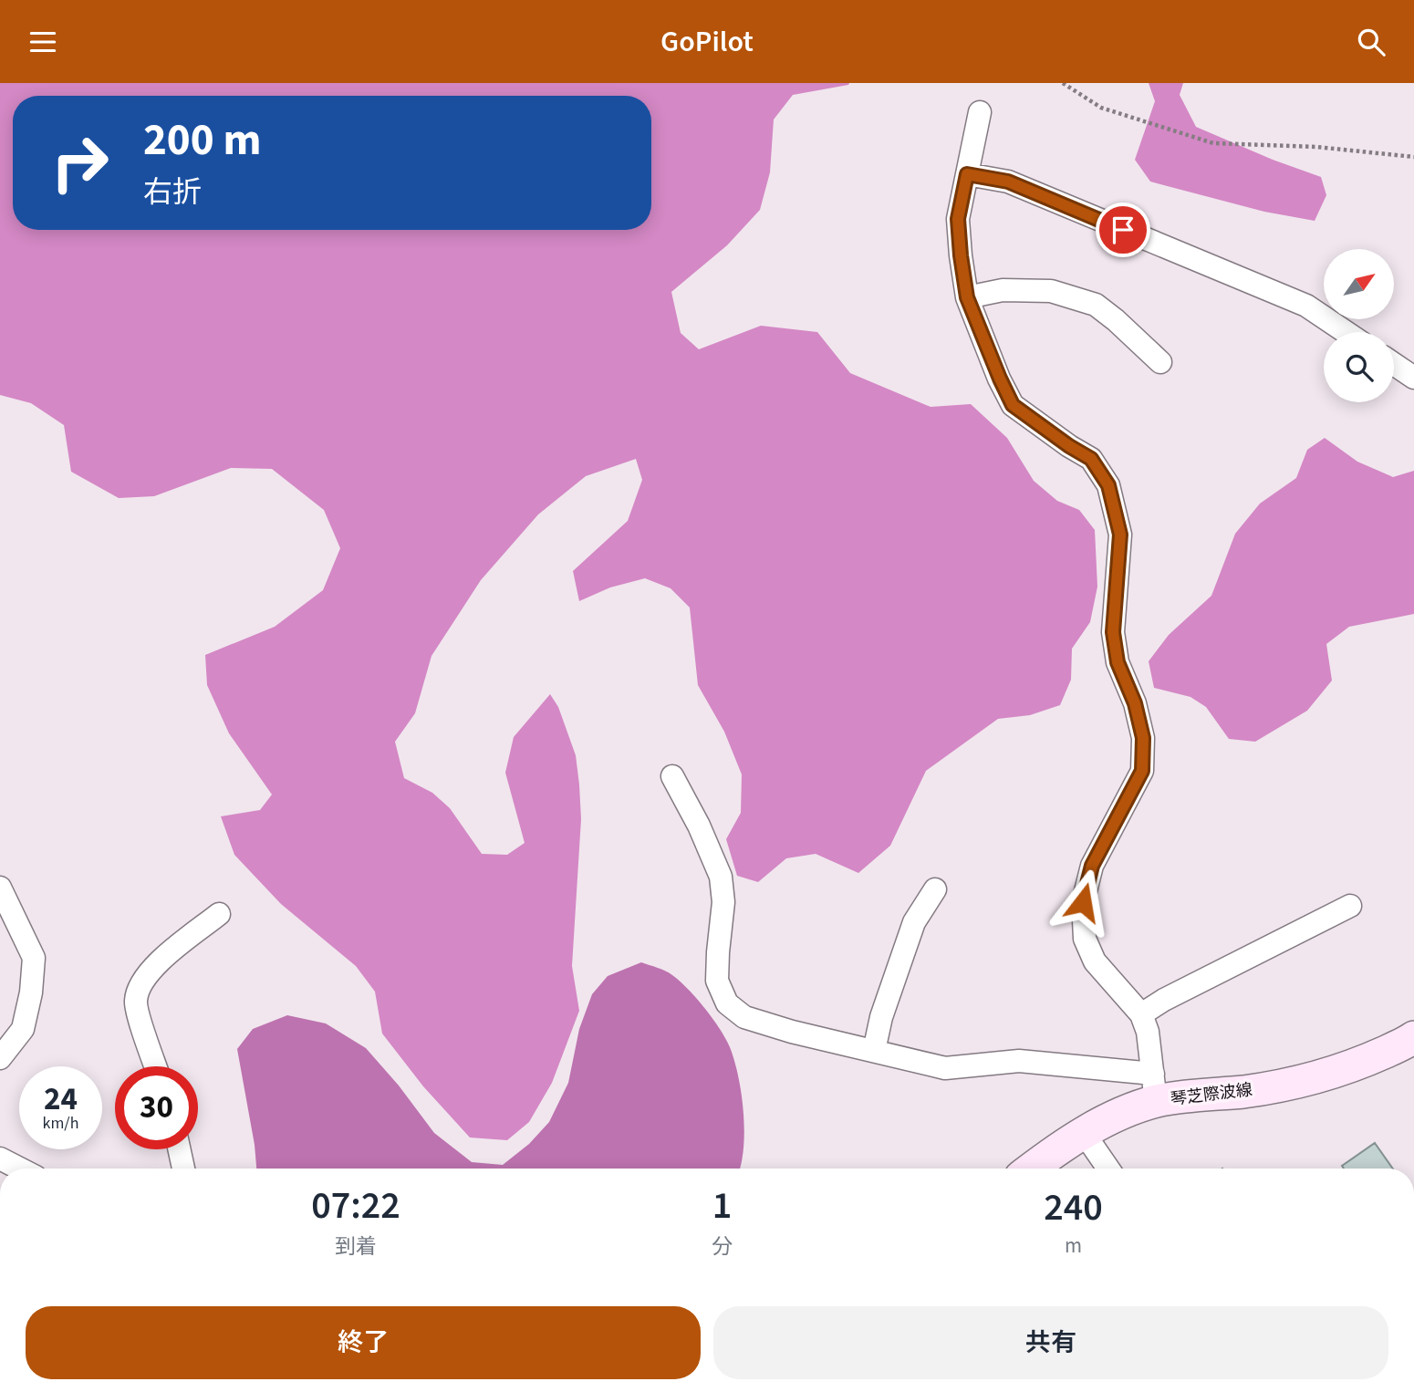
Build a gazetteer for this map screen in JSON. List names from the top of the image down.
{
  "streets": {
    "main road": ["琴芝際波線"]
  },
  "north": "top right",
  "page": {
    "header": "GoPilot",
    "turn": ["200 m", "右折"],
    "speed": "24 km/h",
    "limit": "30",
    "eta": [
      "07:22",
      "到着",
      "1",
      "分",
      "240",
      "m"
    ],
    "buttons": ["終了", "共有"]
  }
}
